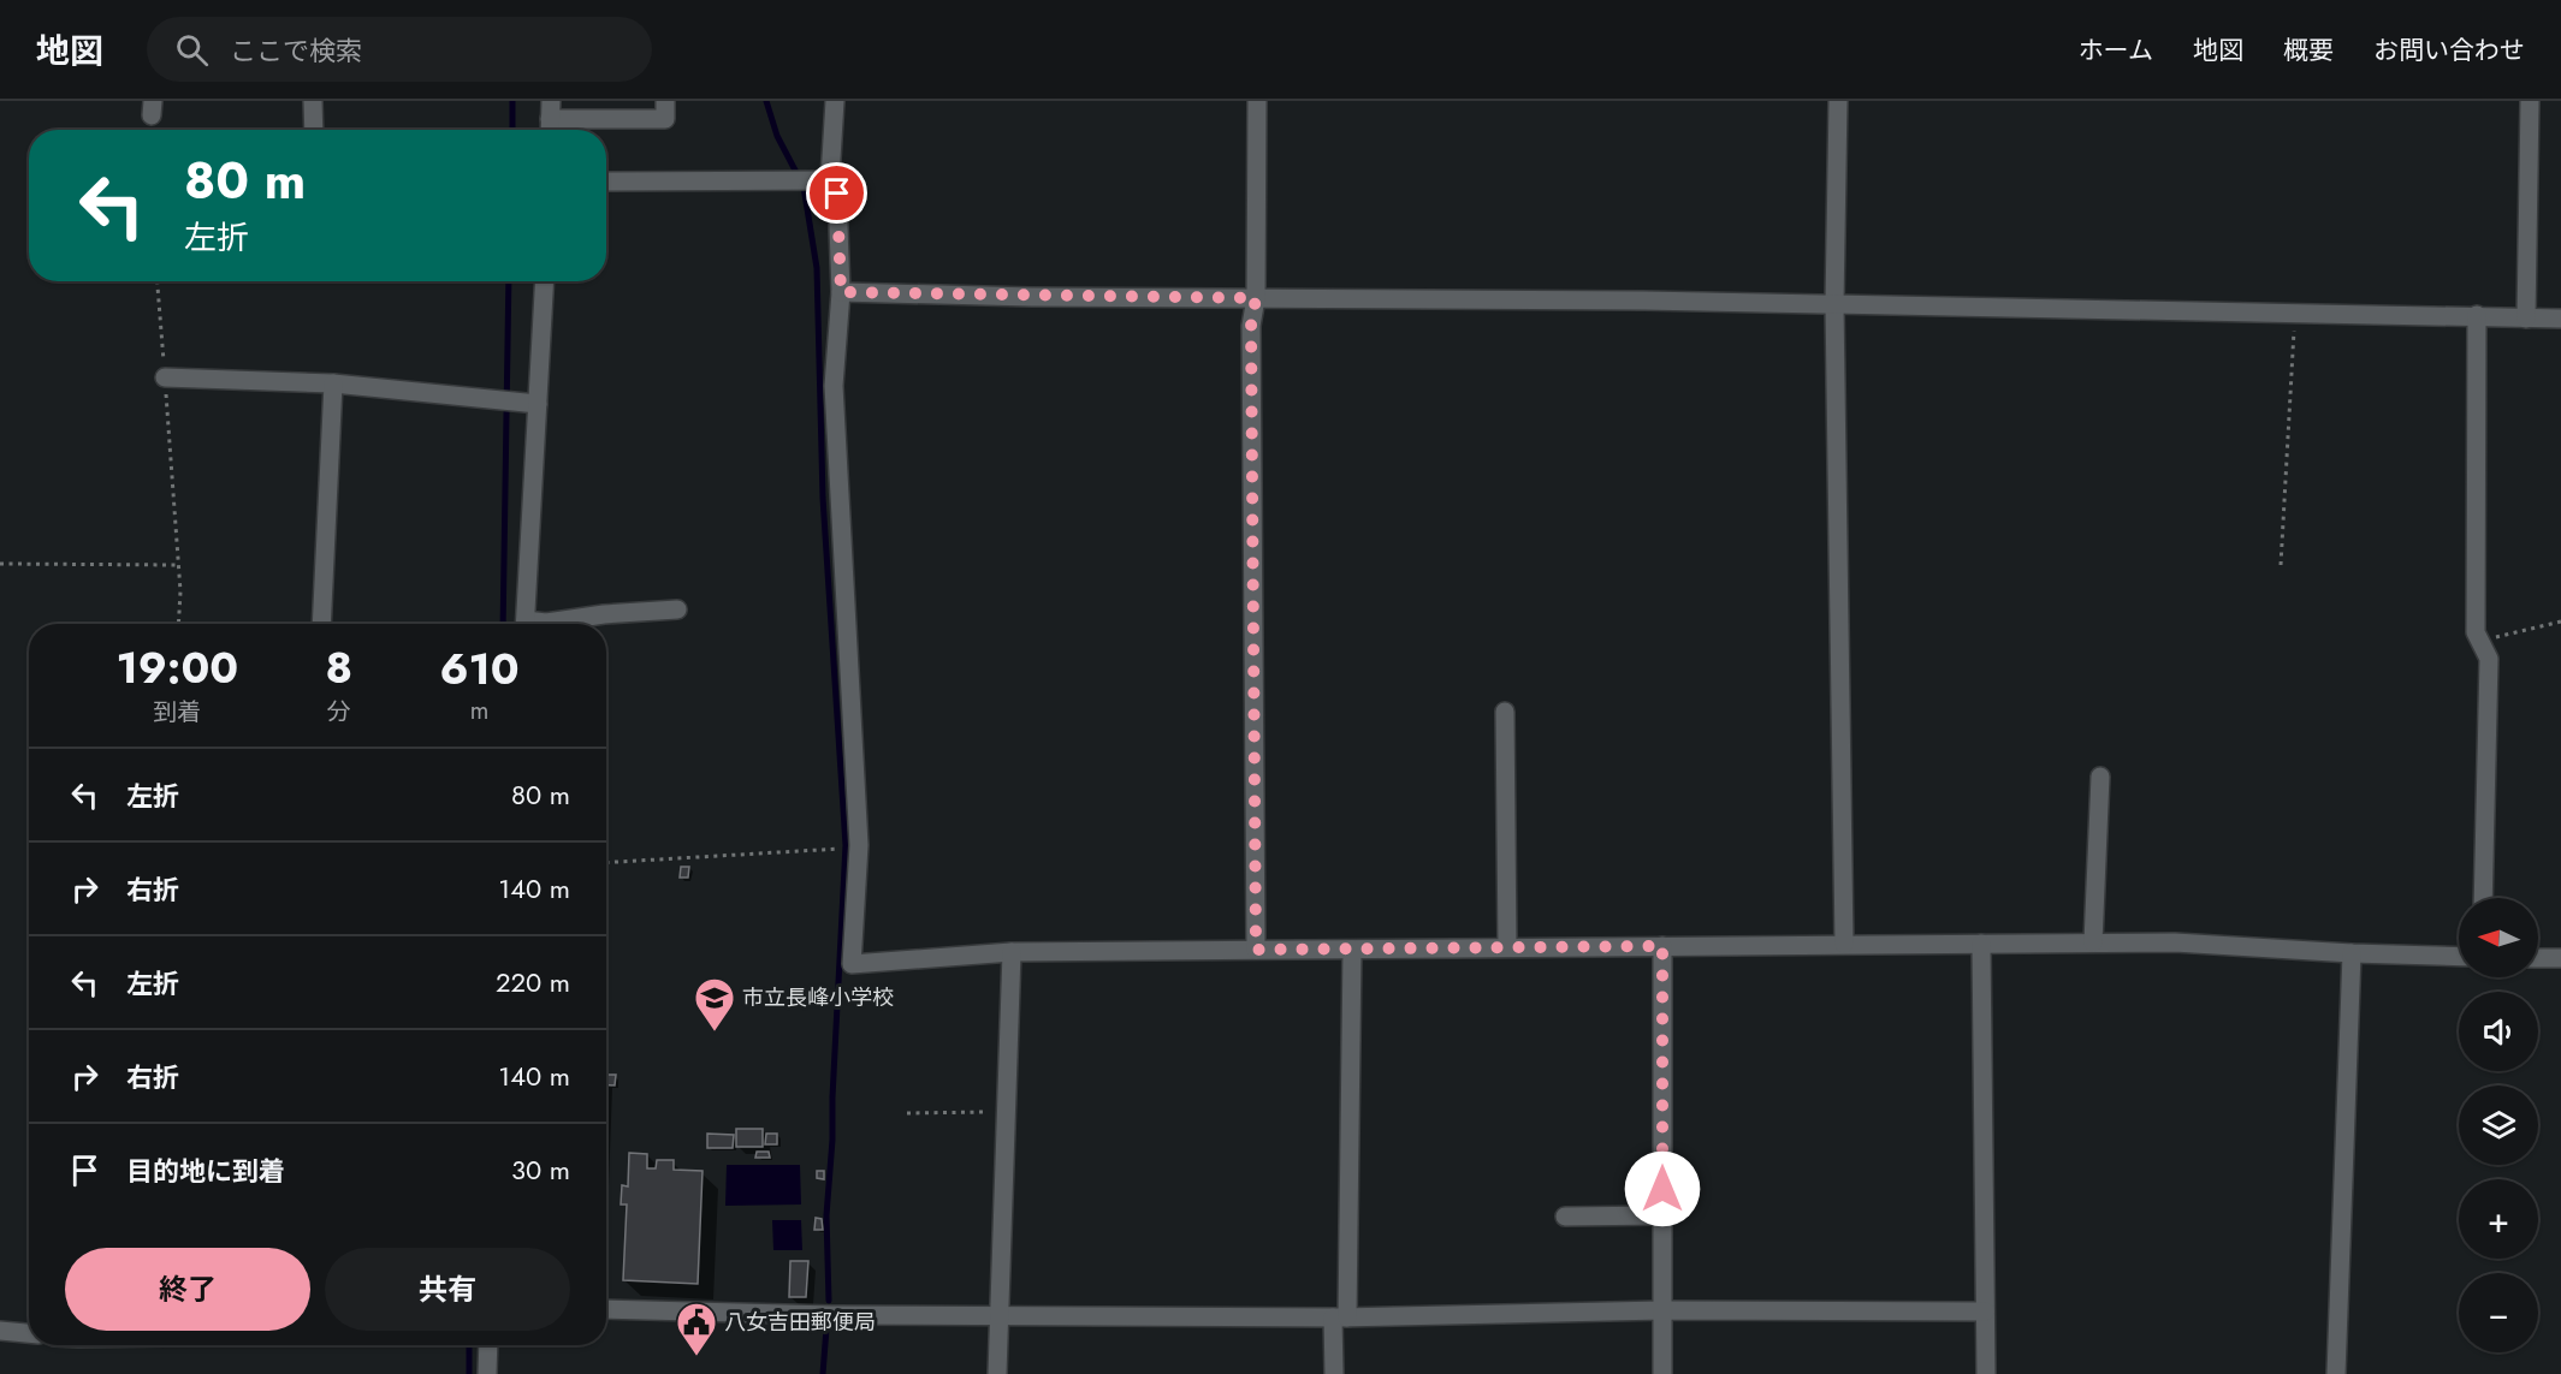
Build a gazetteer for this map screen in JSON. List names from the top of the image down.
{
  "places": {
    "school or university": ["市立長峰小学校"],
    "public building": ["八女吉田郵便局"]
  },
  "north": "left",
  "page": {
    "header": "地図",
    "search": "ここで検索",
    "nav": [
      "ホーム",
      "地図",
      "概要",
      "お問い合わせ"
    ],
    "turn": ["80 m", "左折"],
    "eta": [
      "19:00",
      "到着",
      "8",
      "分",
      "610",
      "m"
    ],
    "list": [
      {
        "name": "左折",
        "value": "80 m"
      },
      {
        "name": "右折",
        "value": "140 m"
      },
      {
        "name": "左折",
        "value": "220 m"
      },
      {
        "name": "右折",
        "value": "140 m"
      },
      {
        "name": "目的地に到着",
        "value": "30 m"
      }
    ],
    "map_buttons": ["+", "−"],
    "buttons": ["終了", "共有"]
  }
}
